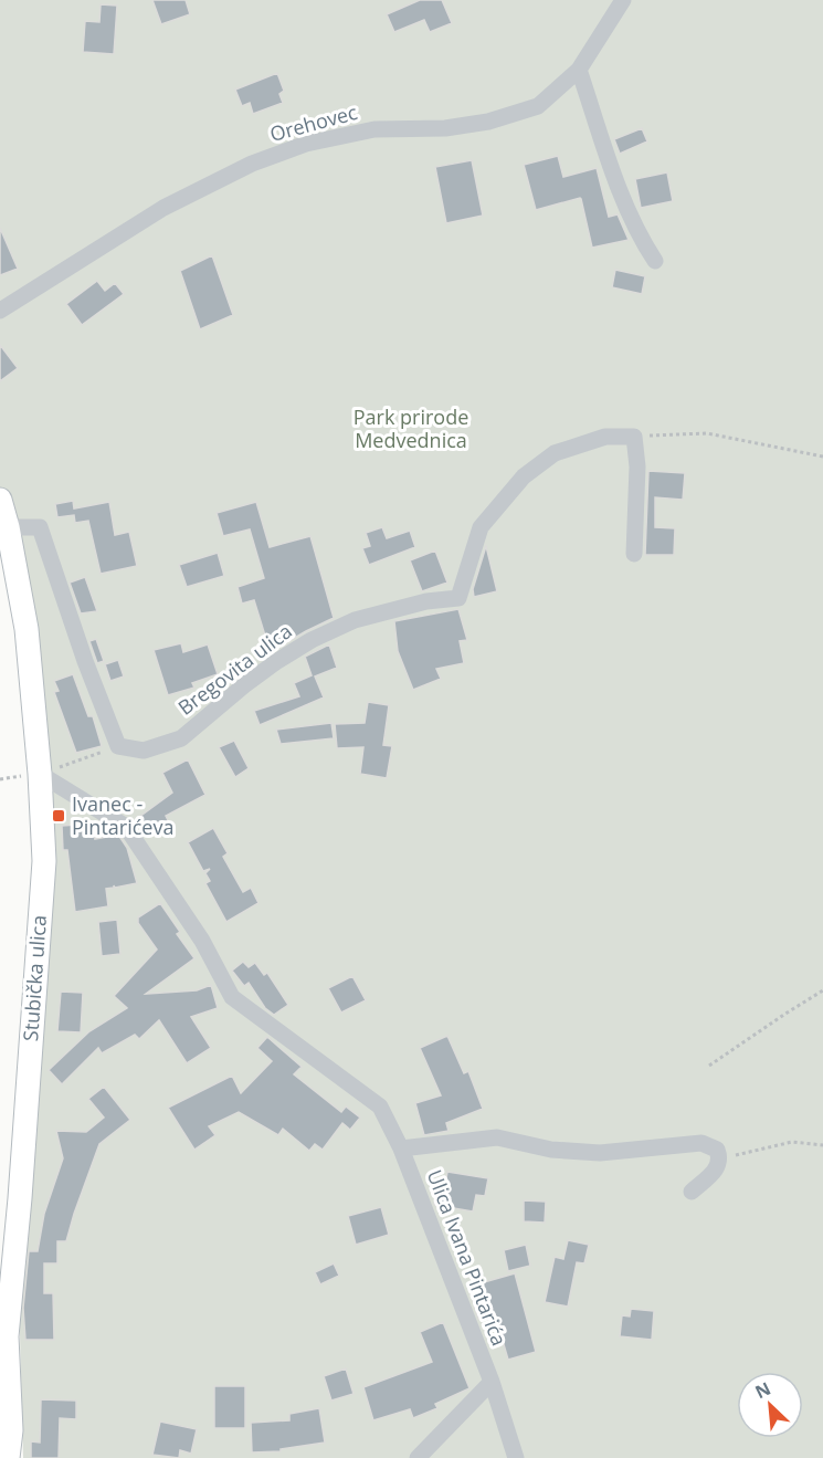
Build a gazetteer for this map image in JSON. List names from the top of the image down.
{
  "streets": {
    "main road": ["Stubička ulica"],
    "street": ["Orehovec", "Bregovita ulica", "Ulica Ivana Pintarića"]
  },
  "crossings": [
    ["Stubička ulica", "Ulica Ivana Pintarića"]
  ],
  "parks": ["Park prirode Medvednica"],
  "places": {
    "transit": ["Ivanec - Pintarićeva"]
  },
  "north": "top left"
}
